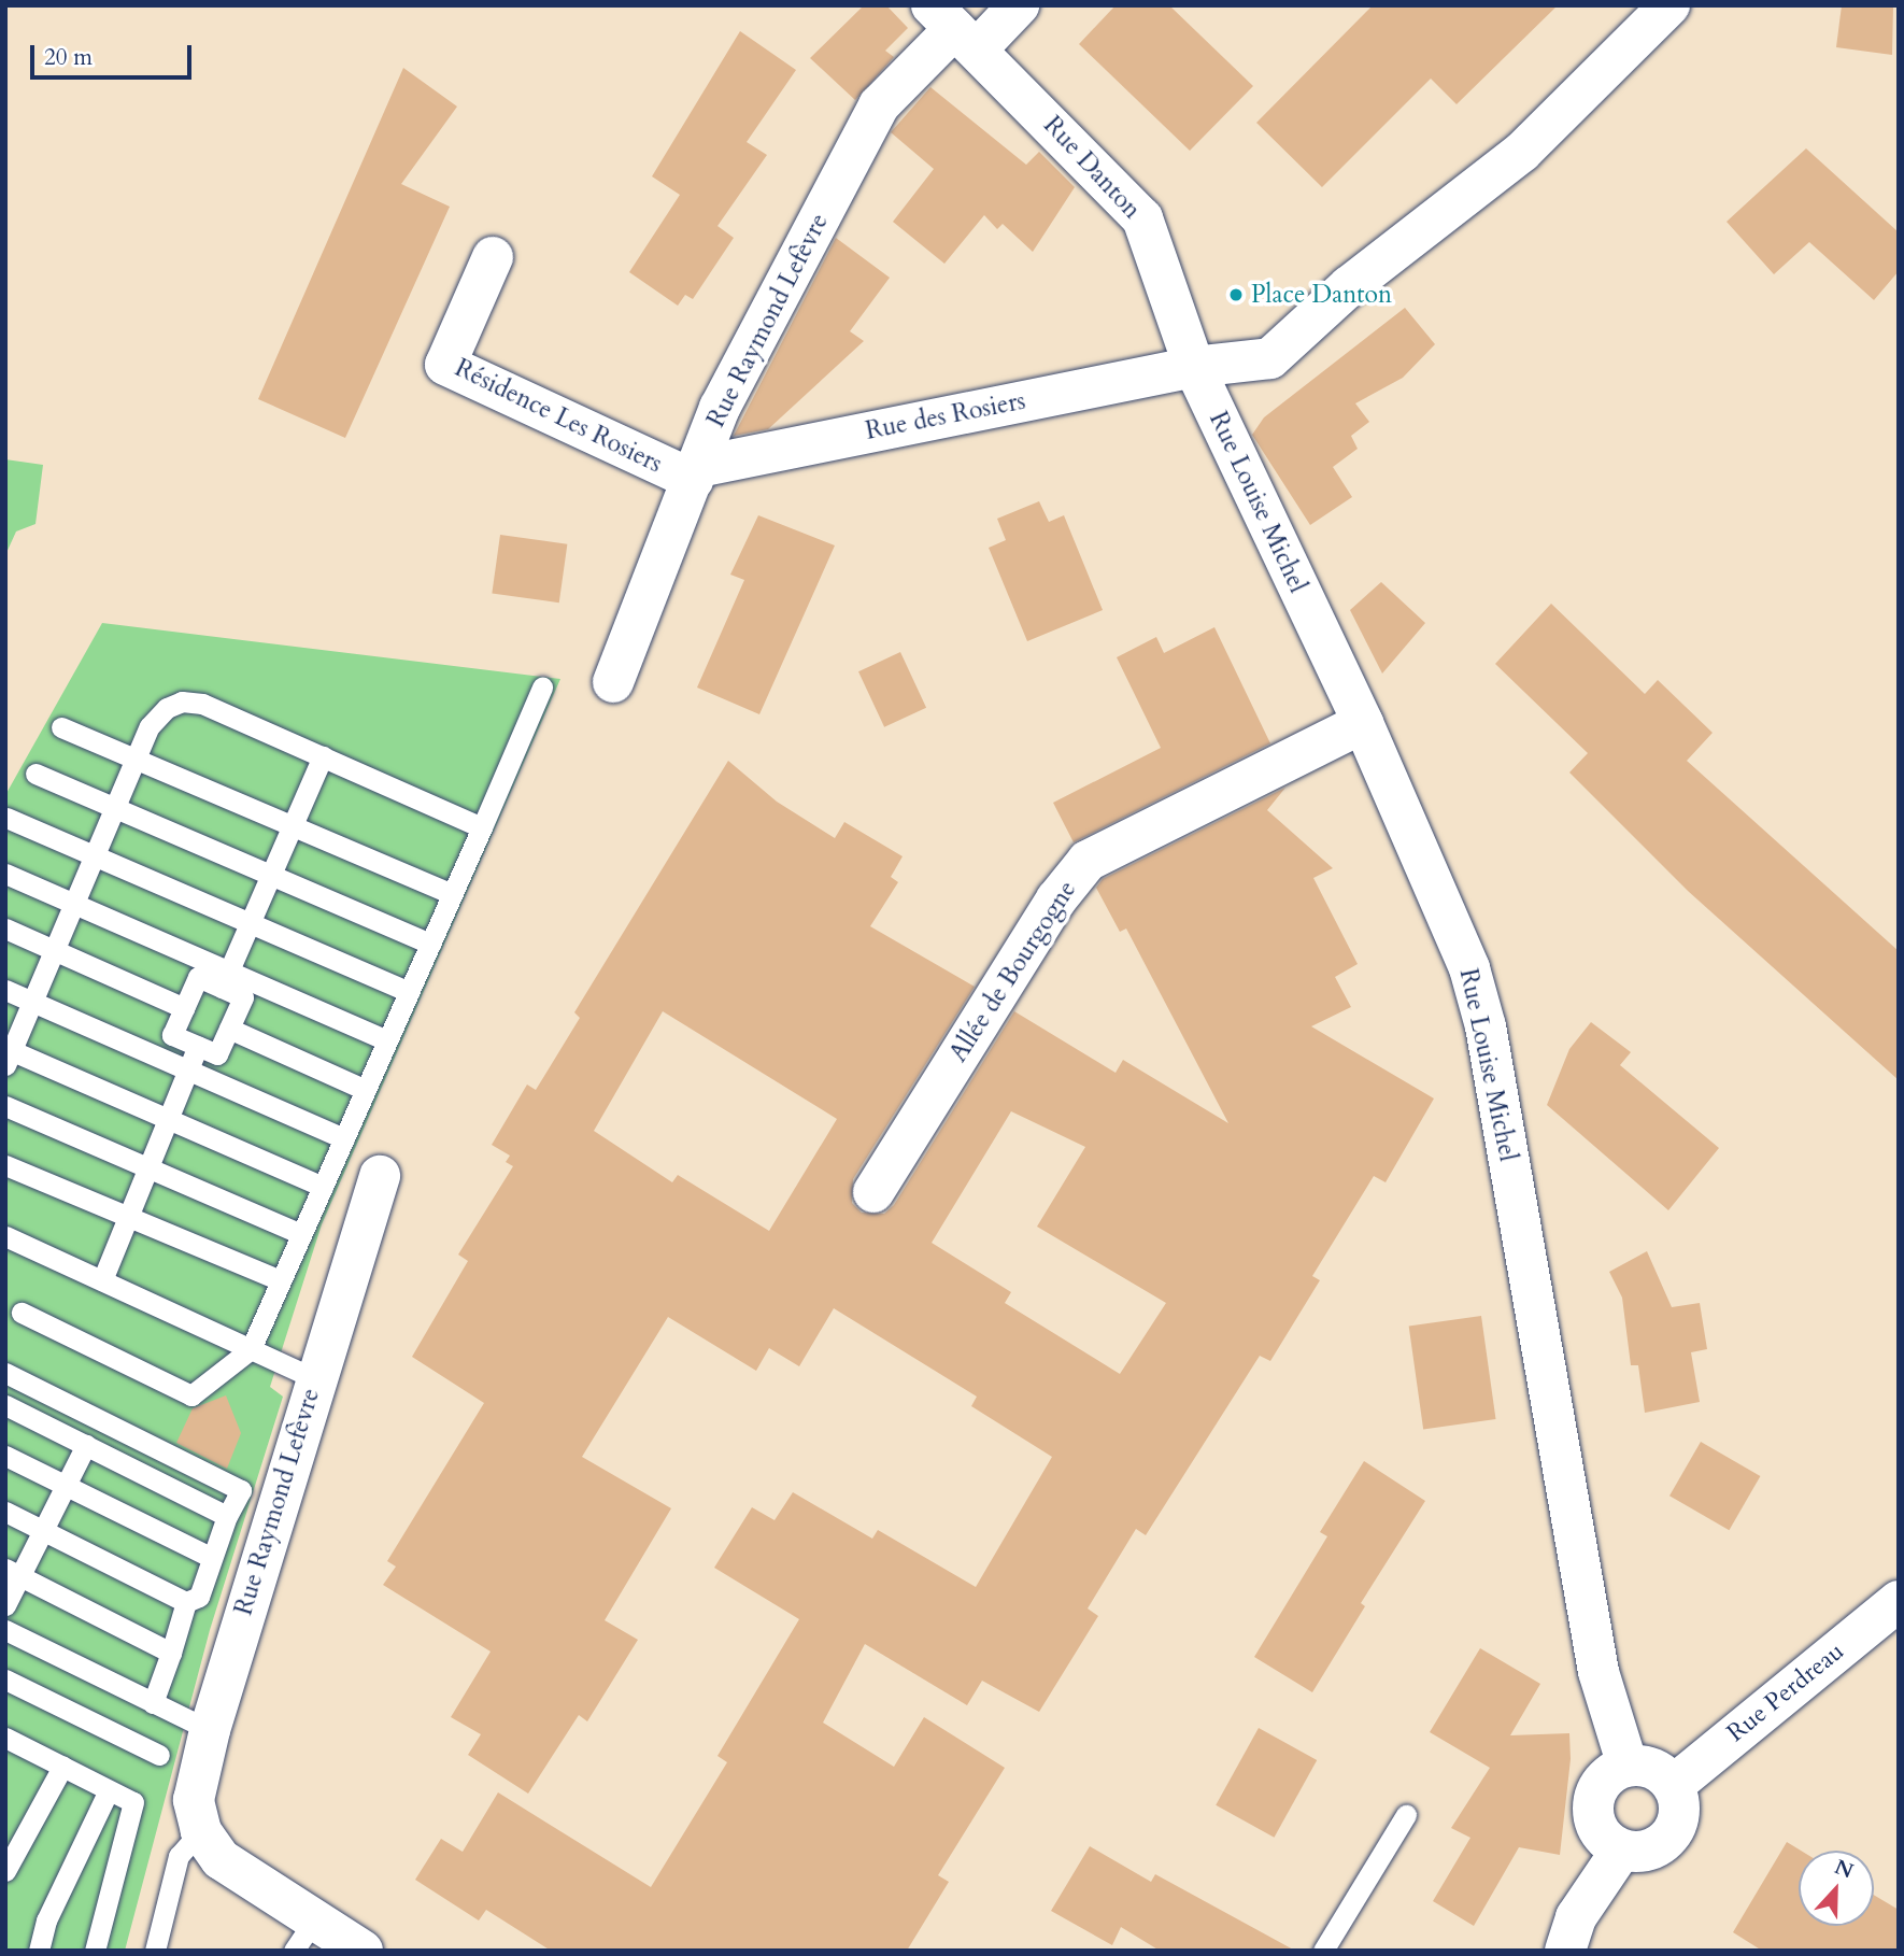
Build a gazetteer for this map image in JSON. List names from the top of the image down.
{
  "streets": {
    "street": [
      "Rue Danton",
      "Rue Raymond Lefèvre",
      "Résidence Les Rosiers",
      "Rue des Rosiers",
      "Rue Louise Michel",
      "Allée de Bourgogne",
      "Rue Perdreau"
    ]
  },
  "crossings": [
    ["Rue Danton", "Rue Raymond Lefèvre"],
    ["Rue Danton", "Rue des Rosiers"],
    ["Rue Danton", "Rue Louise Michel"],
    ["Rue Raymond Lefèvre", "Résidence Les Rosiers"],
    ["Rue Raymond Lefèvre", "Rue des Rosiers"],
    ["Résidence Les Rosiers", "Rue des Rosiers"],
    ["Rue des Rosiers", "Rue Louise Michel"],
    ["Rue Louise Michel", "Allée de Bourgogne"],
    ["Rue Louise Michel", "Rue Perdreau"]
  ],
  "places": ["Place Danton"],
  "scale_bar": "20 m",
  "north": "top"
}
